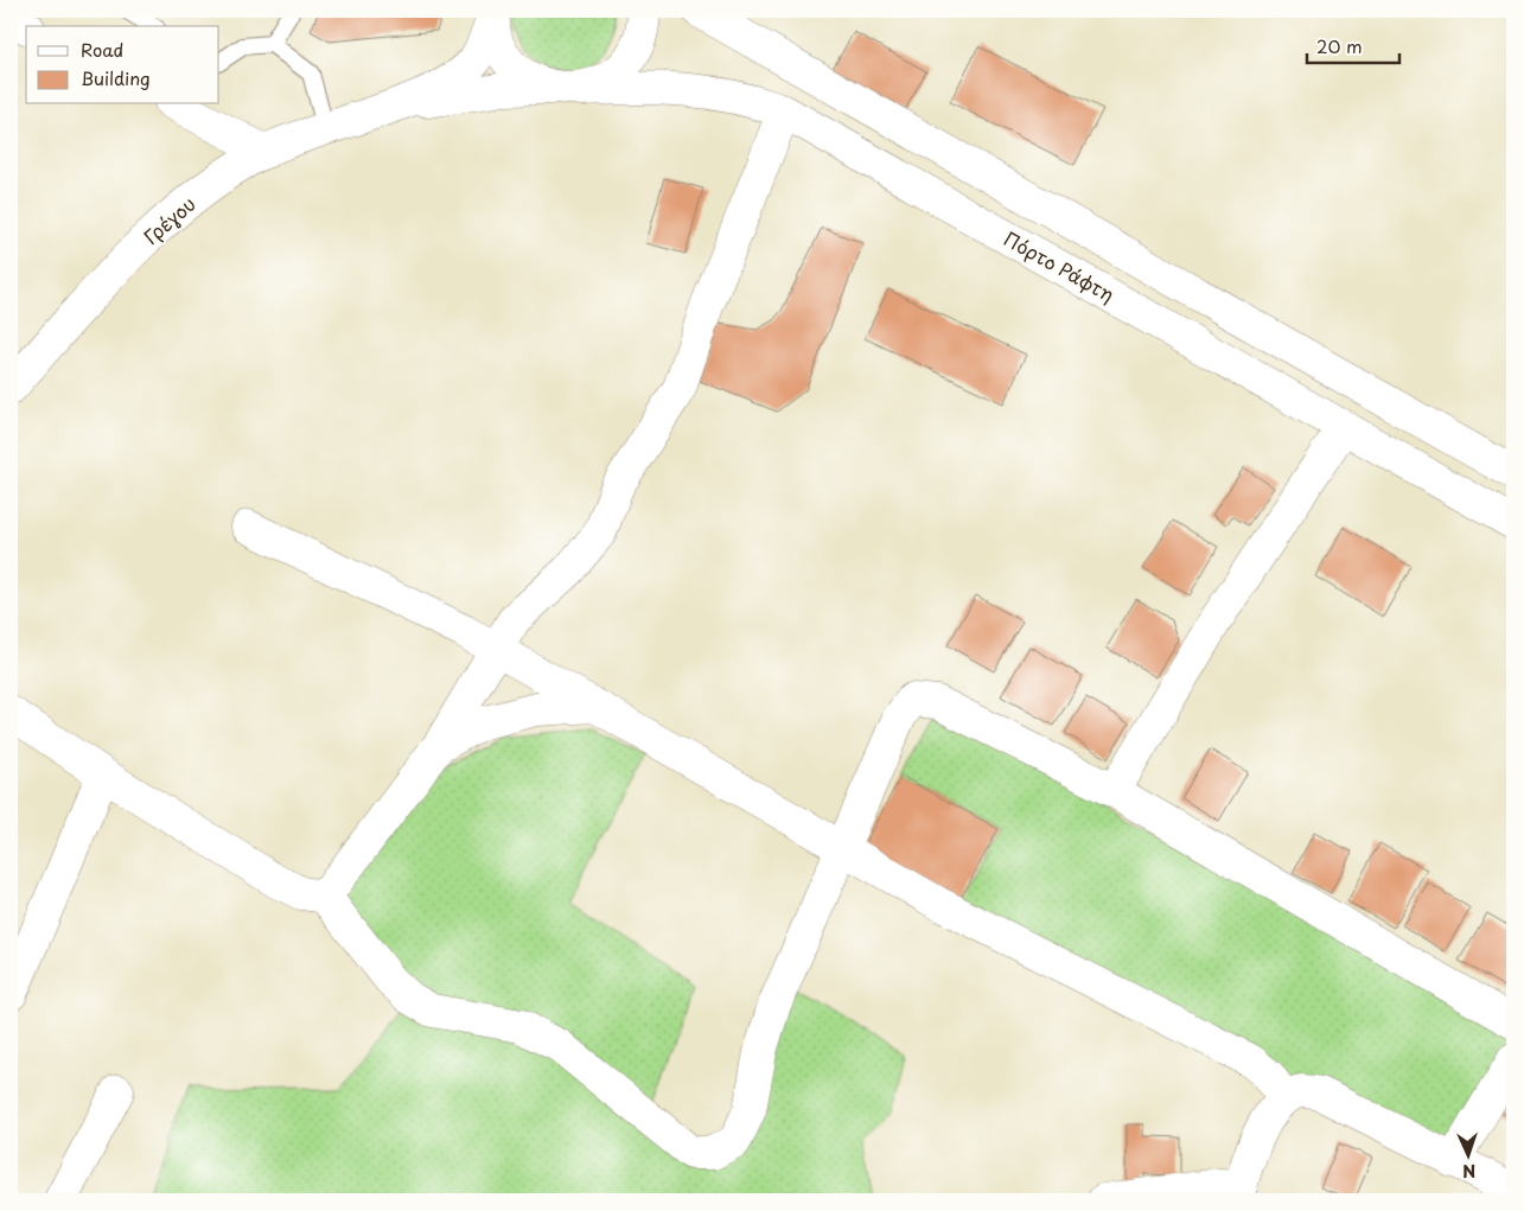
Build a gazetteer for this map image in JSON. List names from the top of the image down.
{
  "streets": {
    "street": ["Γρέγου", "Πόρτο Ράφτη"]
  },
  "crossings": [
    ["Γρέγου", "Πόρτο Ράφτη"]
  ],
  "legend": ["Road", "Building"],
  "scale_bar": "20 m",
  "north": "bottom"
}
